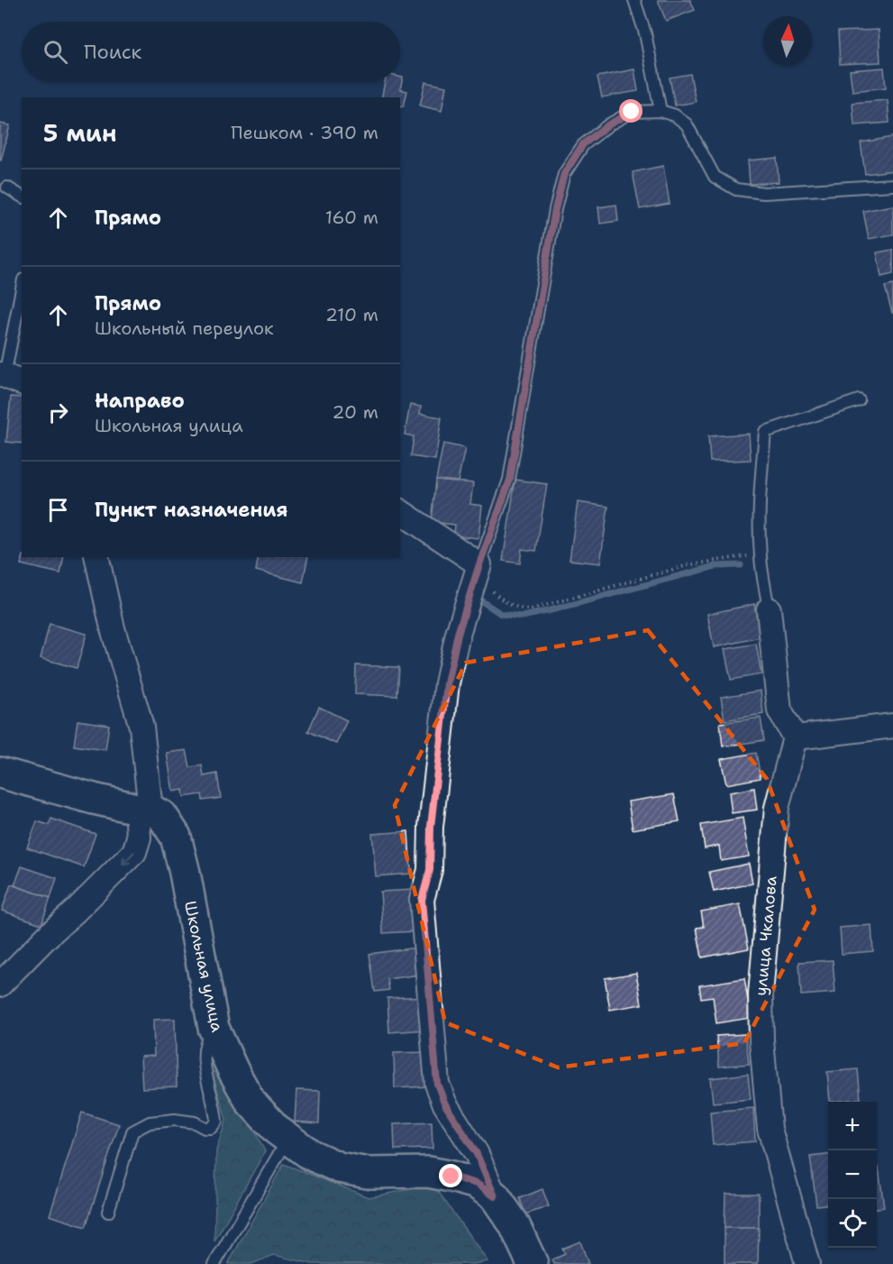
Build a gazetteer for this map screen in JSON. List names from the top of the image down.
{
  "streets": {
    "street": ["улица Чкалова", "Школьная улица"]
  },
  "north": "top",
  "page": {
    "search": "Поиск",
    "heading": ["5 мин", "Пешком · 390 m"],
    "list": [
      ["Прямо", "160 m"],
      ["Прямо", "Школьный переулок", "210 m"],
      ["Направо", "Школьная улица", "20 m"],
      "Пункт назначения"
    ],
    "map_buttons": ["+", "−"]
  }
}
